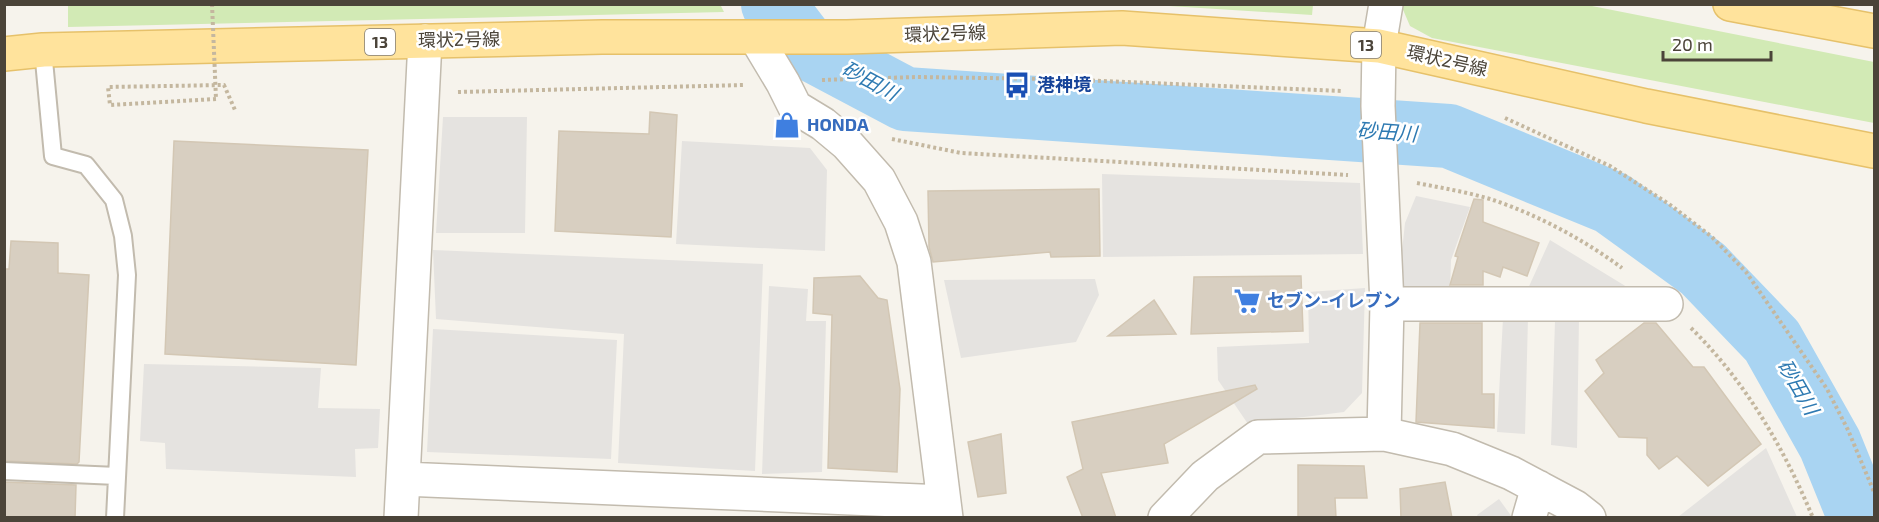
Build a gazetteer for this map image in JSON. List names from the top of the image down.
{
  "streets": {
    "main road": ["環状2号線", "13"]
  },
  "water": ["砂田川"],
  "places": {
    "bus stop": ["港神境"],
    "shop": ["HONDA"],
    "supermarket": ["セブン-イレブン"]
  },
  "scale_bar": "20 m"
}
